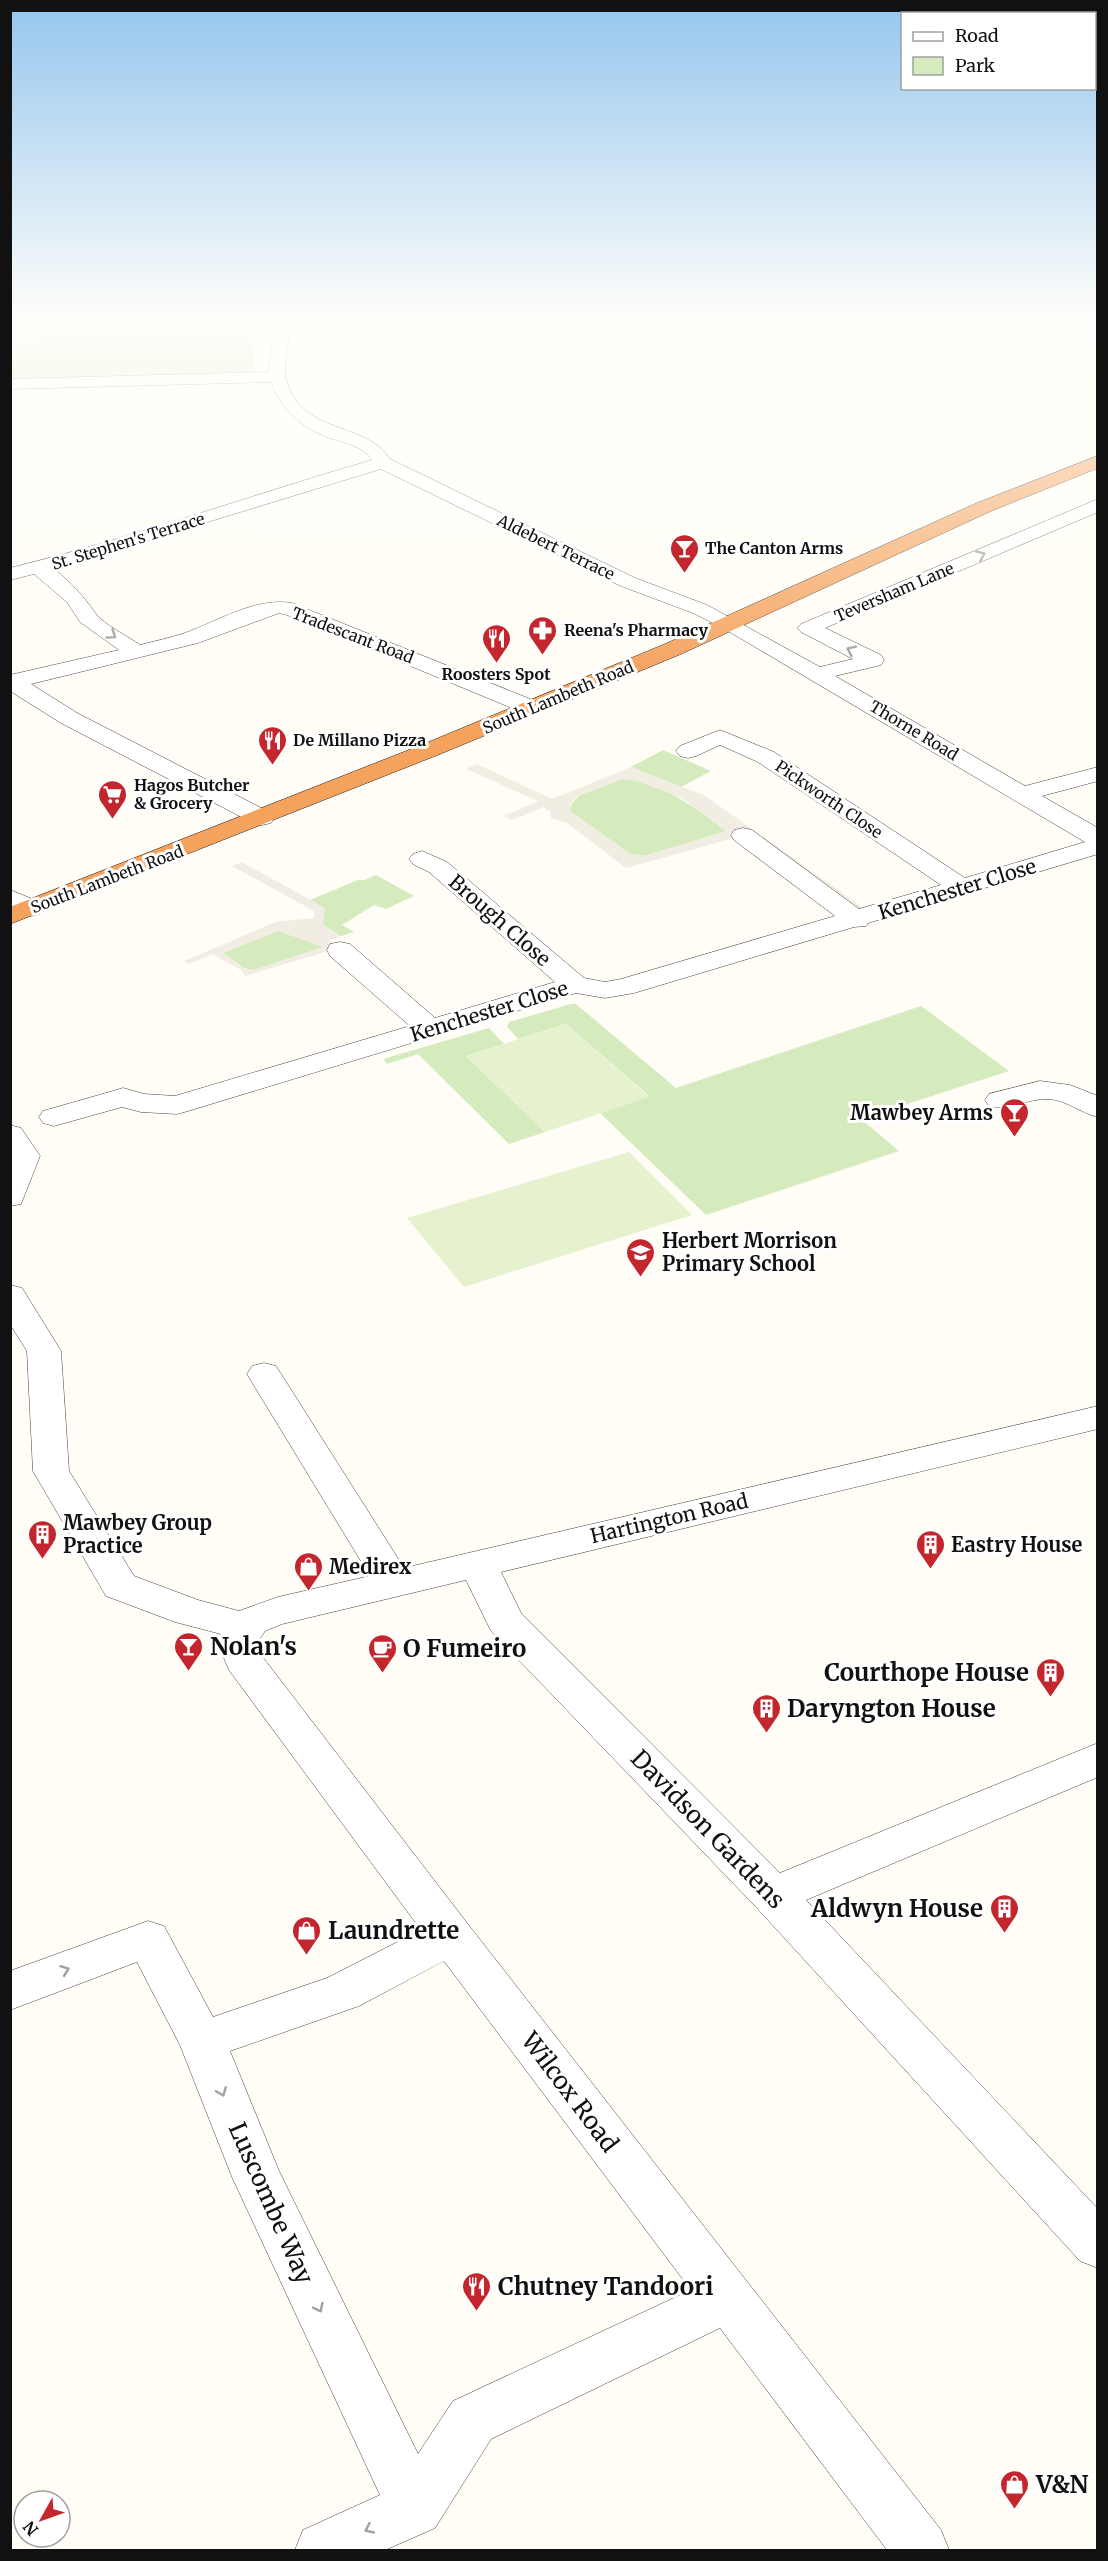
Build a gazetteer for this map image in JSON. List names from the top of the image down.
{
  "streets": {
    "highway": ["South Lambeth Road"],
    "street": [
      "St. Stephen's Terrace",
      "Aldebert Terrace",
      "Teversham Lane",
      "Tradescant Road",
      "Thorne Road",
      "Pickworth Close",
      "Kenchester Close",
      "Brough Close",
      "Hartington Road",
      "Davidson Gardens",
      "Wilcox Road",
      "Luscombe Way"
    ]
  },
  "crossings": [
    ["St. Stephen's Terrace", "Aldebert Terrace"],
    ["Aldebert Terrace", "South Lambeth Road"],
    ["Aldebert Terrace", "Thorne Road"],
    ["Teversham Lane", "Thorne Road"],
    ["Tradescant Road", "South Lambeth Road"],
    ["South Lambeth Road", "Thorne Road"],
    ["Pickworth Close", "Kenchester Close"],
    ["Kenchester Close", "Brough Close"],
    ["Hartington Road", "Davidson Gardens"],
    ["Hartington Road", "Wilcox Road"]
  ],
  "one_way": ["Luscombe Way"],
  "places": {
    "bar": ["The Canton Arms", "Mawbey Arms", "Nolan's"],
    "pharmacy": ["Reena's Pharmacy"],
    "restaurant": ["Roosters Spot", "De Millano Pizza", "Chutney Tandoori"],
    "supermarket": ["Hagos Butcher & Grocery"],
    "school or university": ["Herbert Morrison Primary School"],
    "building": [
      "Mawbey Group Practice",
      "Eastry House",
      "Courthope House",
      "Daryngton House",
      "Aldwyn House"
    ],
    "shop": ["Medirex", "Laundrette", "V&N"],
    "cafe": ["O Fumeiro"]
  },
  "legend": ["Road", "Park"],
  "north": "bottom left"
}
